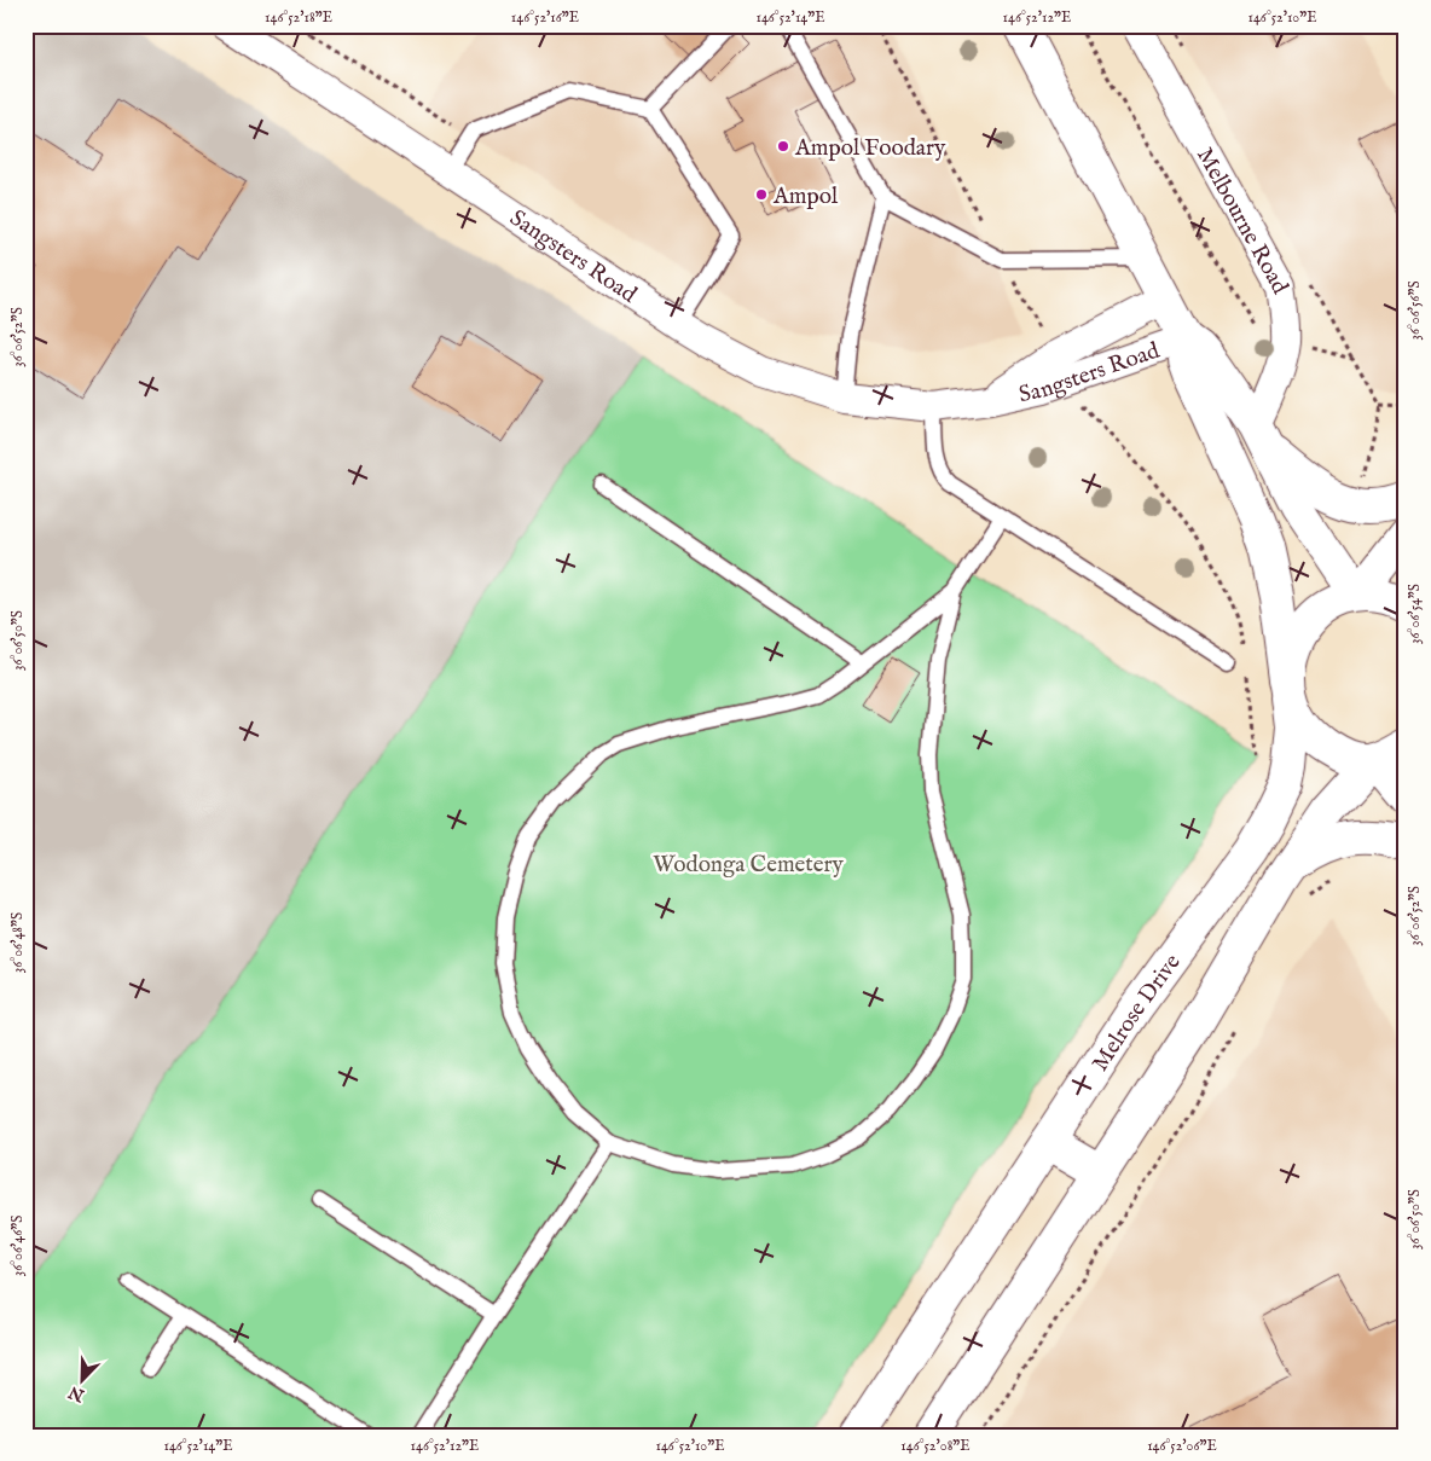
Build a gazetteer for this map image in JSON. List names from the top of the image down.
{
  "streets": {
    "main road": ["Melrose Drive"],
    "street": ["Melbourne Road", "Sangsters Road"]
  },
  "parks": ["Wodonga Cemetery"],
  "places": ["Ampol Foodary", "Ampol"],
  "north": "bottom left",
  "coordinates": [
    "146°52'18\"E",
    "146°52'16\"E",
    "146°52'14\"E",
    "146°52'12\"E",
    "146°52'10\"E",
    "36°06'56\"S",
    "36°06'52\"S",
    "36°06'54\"S",
    "36°06'50\"S",
    "36°06'48\"S",
    "36°06'46\"S",
    "146°52'08\"E",
    "146°52'06\"E"
  ]
}
